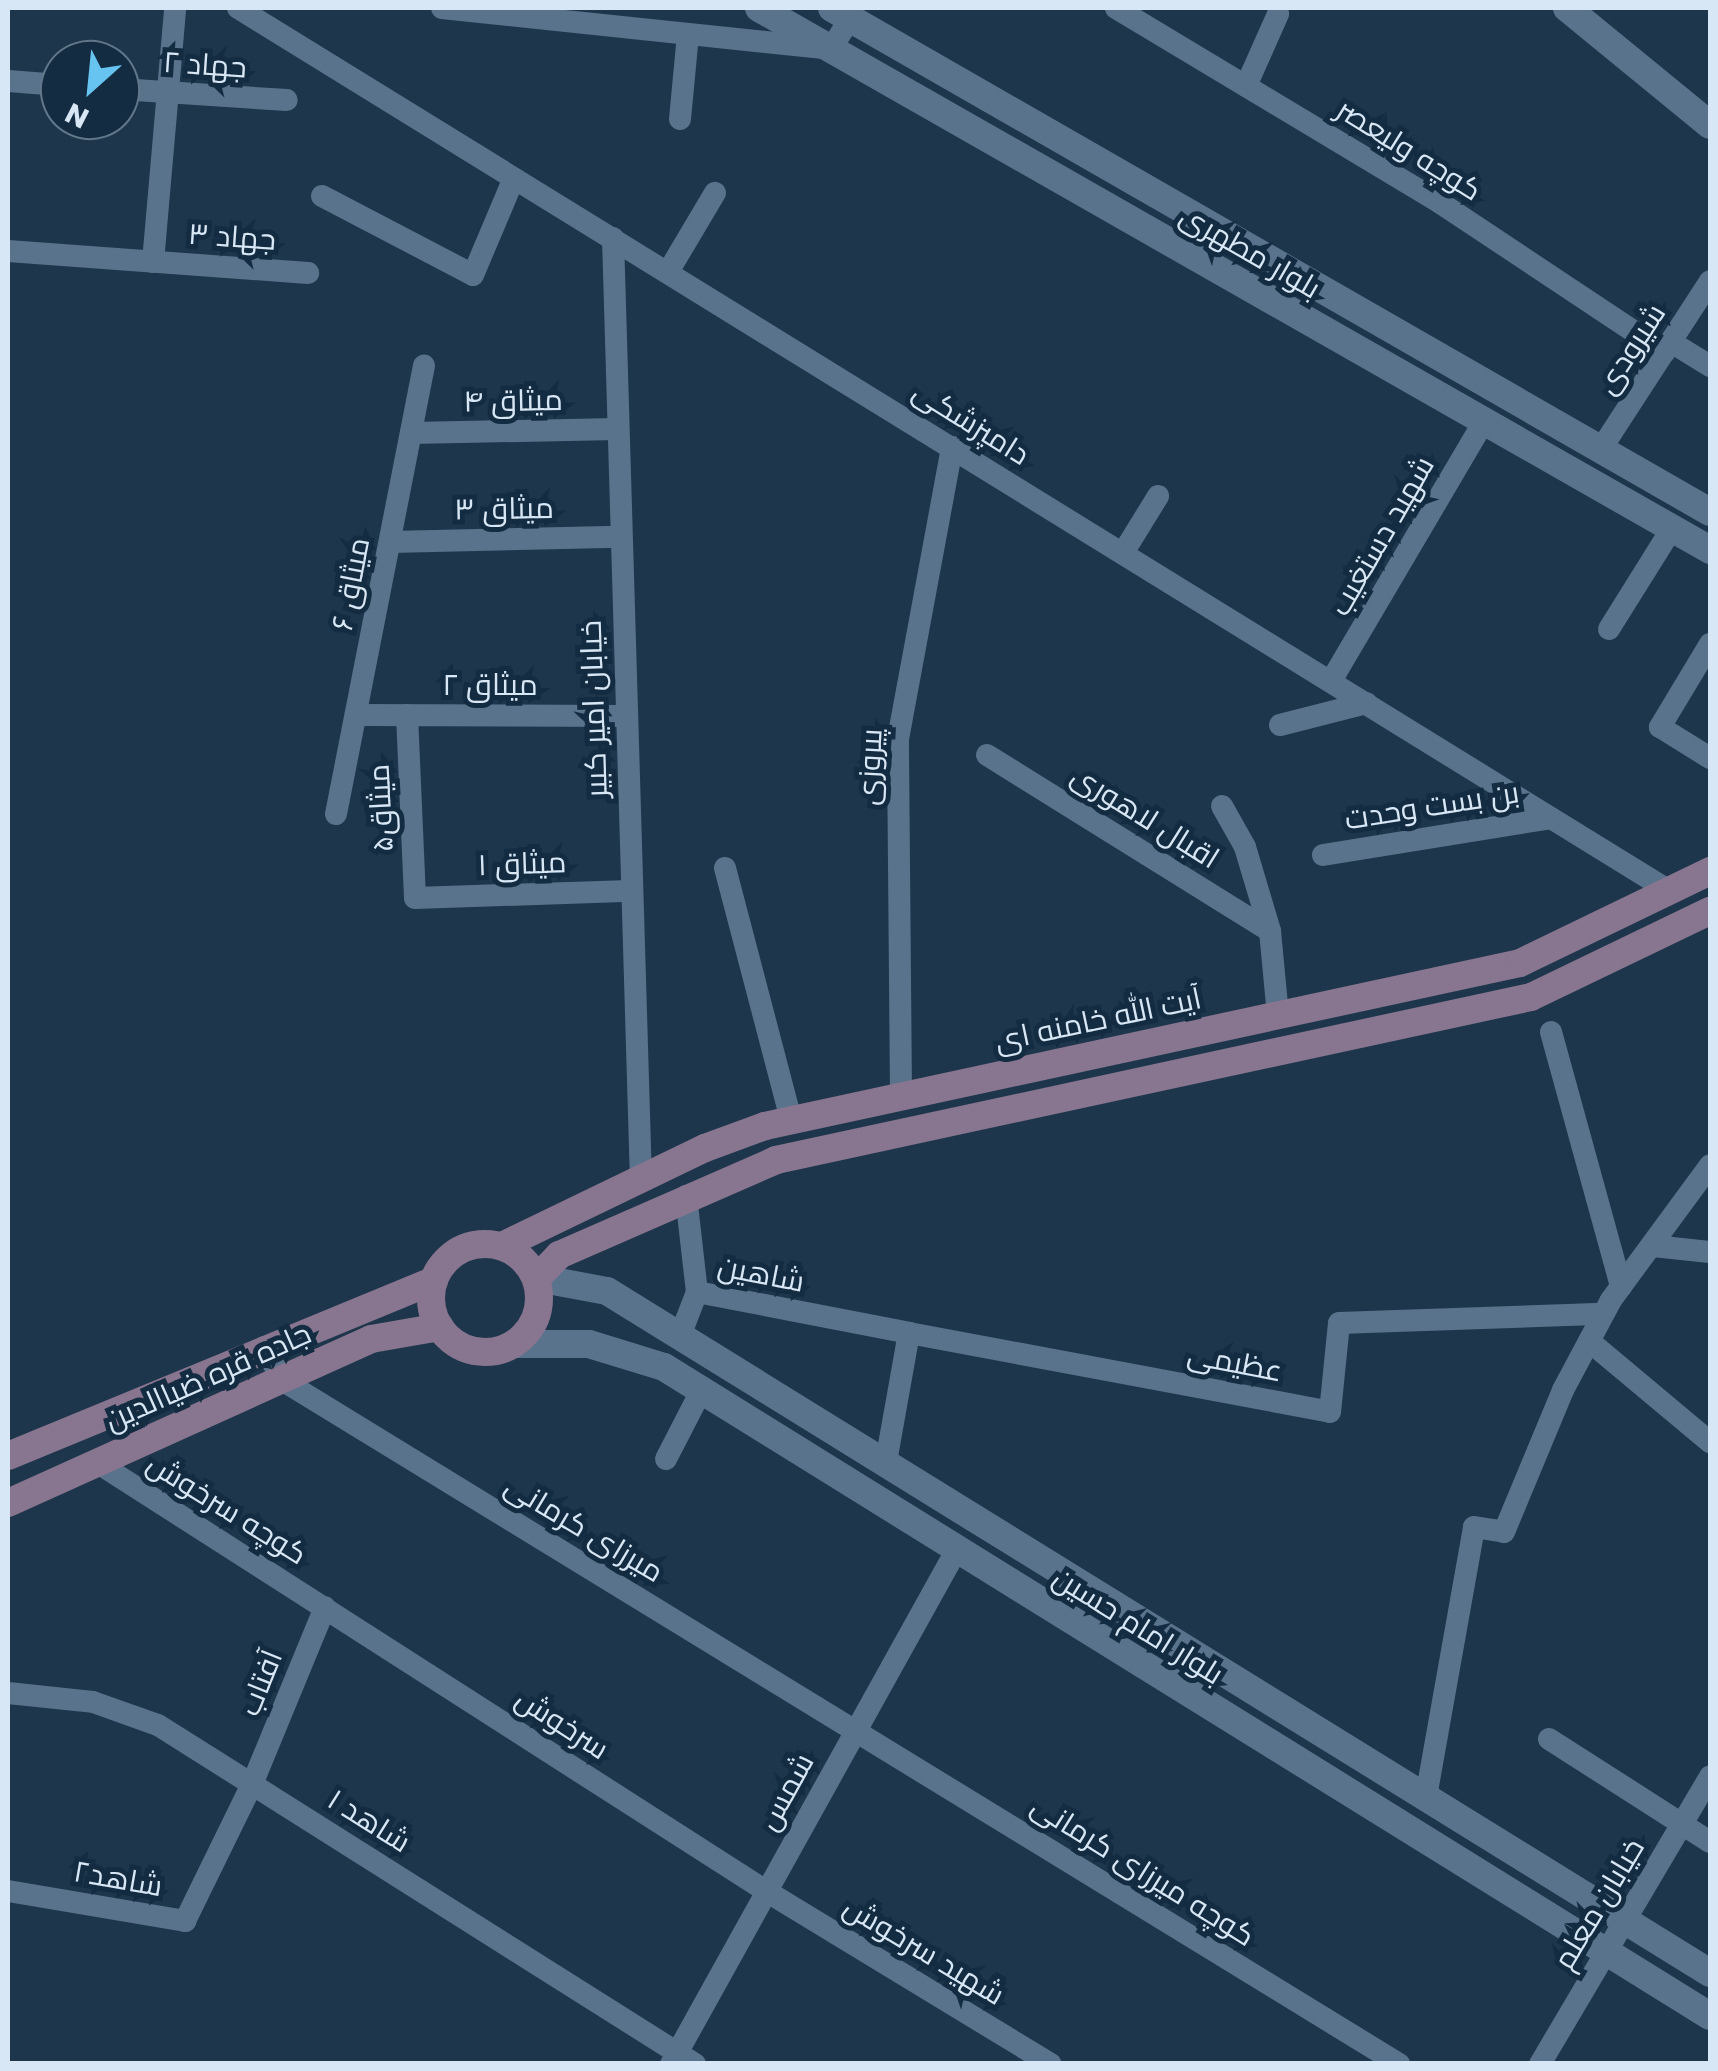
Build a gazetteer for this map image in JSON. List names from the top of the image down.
{
  "streets": {
    "main road": ["آیت الله خامنه ای", "جاده قره ضیاالدین"],
    "street": [
      "جهاد ۲",
      "کوچه ولیعصر",
      "جهاد ۳",
      "بلوار مطهری",
      "شیرودی",
      "میثاق ۴",
      "دامپزشکی",
      "میثاق ۳",
      "شهید دستغیب",
      "میثاق ۶",
      "میثاق ۲",
      "خیابان امیر کبیر",
      "پیروزی",
      "بن بست وحدت",
      "میثاق۵",
      "اقبال لاهوری",
      "میثاق ۱",
      "شاهین",
      "عظیمی",
      "کوچه سرخوش",
      "میرزای کرمانی",
      "بلوار امام حسین",
      "آفتاب",
      "سرخوش",
      "شمس",
      "شاهد ۱",
      "کوچه میرزای کرمانی",
      "شاهد۲",
      "خیابان معلم",
      "شهید سرخوش"
    ]
  },
  "crossings": [
    ["جهاد ۲", "جهاد ۳"],
    ["کوچه ولیعصر", "شیرودی"],
    ["بلوار مطهری", "شیرودی"],
    ["بلوار مطهری", "شهید دستغیب"],
    ["میثاق ۴", "میثاق ۶"],
    ["میثاق ۴", "خیابان امیر کبیر"],
    ["دامپزشکی", "شهید دستغیب"],
    ["دامپزشکی", "خیابان امیر کبیر"],
    ["دامپزشکی", "پیروزی"],
    ["دامپزشکی", "بن بست وحدت"],
    ["دامپزشکی", "آیت الله خامنه ای"],
    ["میثاق ۳", "میثاق ۶"],
    ["میثاق ۳", "خیابان امیر کبیر"],
    ["میثاق ۶", "میثاق ۲"],
    ["میثاق ۲", "خیابان امیر کبیر"],
    ["میثاق ۲", "میثاق۵"],
    ["خیابان امیر کبیر", "میثاق ۱"],
    ["خیابان امیر کبیر", "آیت الله خامنه ای"],
    ["پیروزی", "آیت الله خامنه ای"],
    ["میثاق۵", "میثاق ۱"],
    ["آیت الله خامنه ای", "جاده قره ضیاالدین"],
    ["آیت الله خامنه ای", "بلوار امام حسین"],
    ["شاهین", "عظیمی"],
    ["جاده قره ضیاالدین", "کوچه سرخوش"],
    ["جاده قره ضیاالدین", "میرزای کرمانی"],
    ["جاده قره ضیاالدین", "بلوار امام حسین"],
    ["کوچه سرخوش", "آفتاب"],
    ["کوچه سرخوش", "سرخوش"],
    ["میرزای کرمانی", "شمس"],
    ["میرزای کرمانی", "کوچه میرزای کرمانی"],
    ["بلوار امام حسین", "شمس"],
    ["بلوار امام حسین", "خیابان معلم"],
    ["آفتاب", "سرخوش"],
    ["آفتاب", "شاهد ۱"],
    ["آفتاب", "شاهد۲"],
    ["سرخوش", "شمس"],
    ["سرخوش", "شهید سرخوش"],
    ["شمس", "شاهد ۱"],
    ["شمس", "کوچه میرزای کرمانی"],
    ["شمس", "شهید سرخوش"],
    ["شاهد ۱", "شاهد۲"]
  ],
  "north": "bottom left"
}
